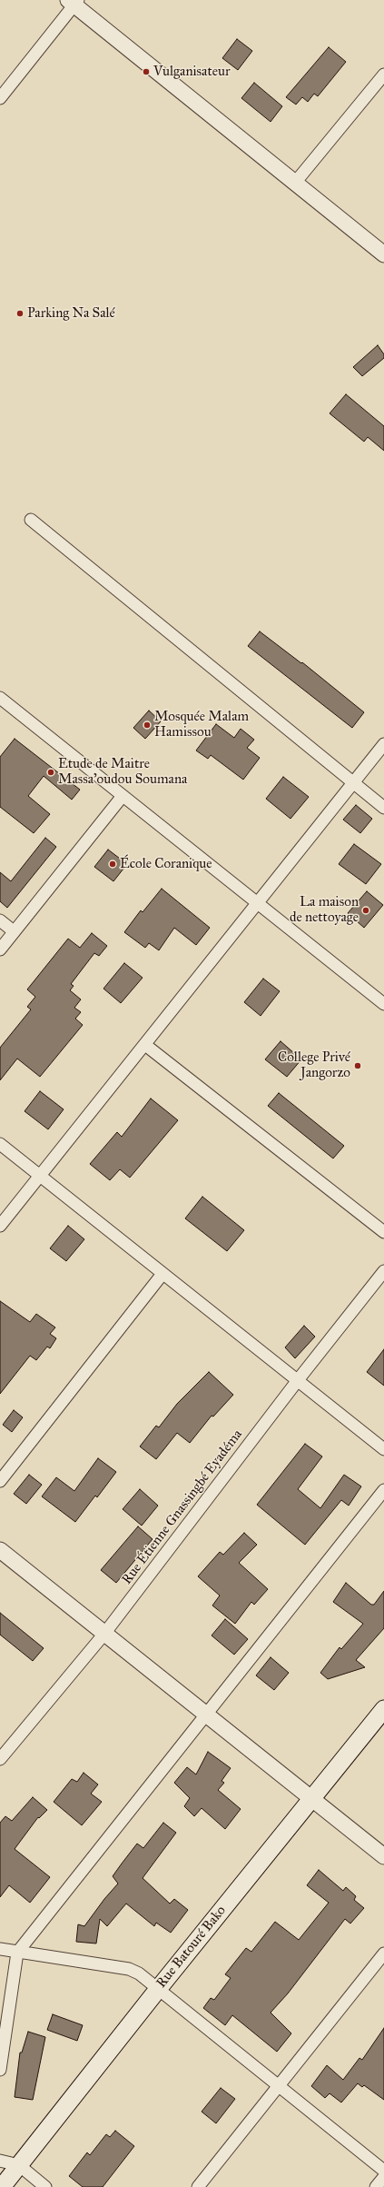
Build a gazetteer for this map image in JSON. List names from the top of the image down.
{
  "streets": {
    "main road": ["Rue Batouré Bako"],
    "street": ["Rue Étienne Gnassingbé Eyadéma"]
  },
  "places": [
    "Vulganisateur",
    "Parking Na Salé",
    "Mosquée Malam Hamissou",
    "Etude de Maitre Massa'oudou Soumana",
    "École Coranique",
    "La maison de nettoyage",
    "College Privé Jangorzo"
  ]
}
